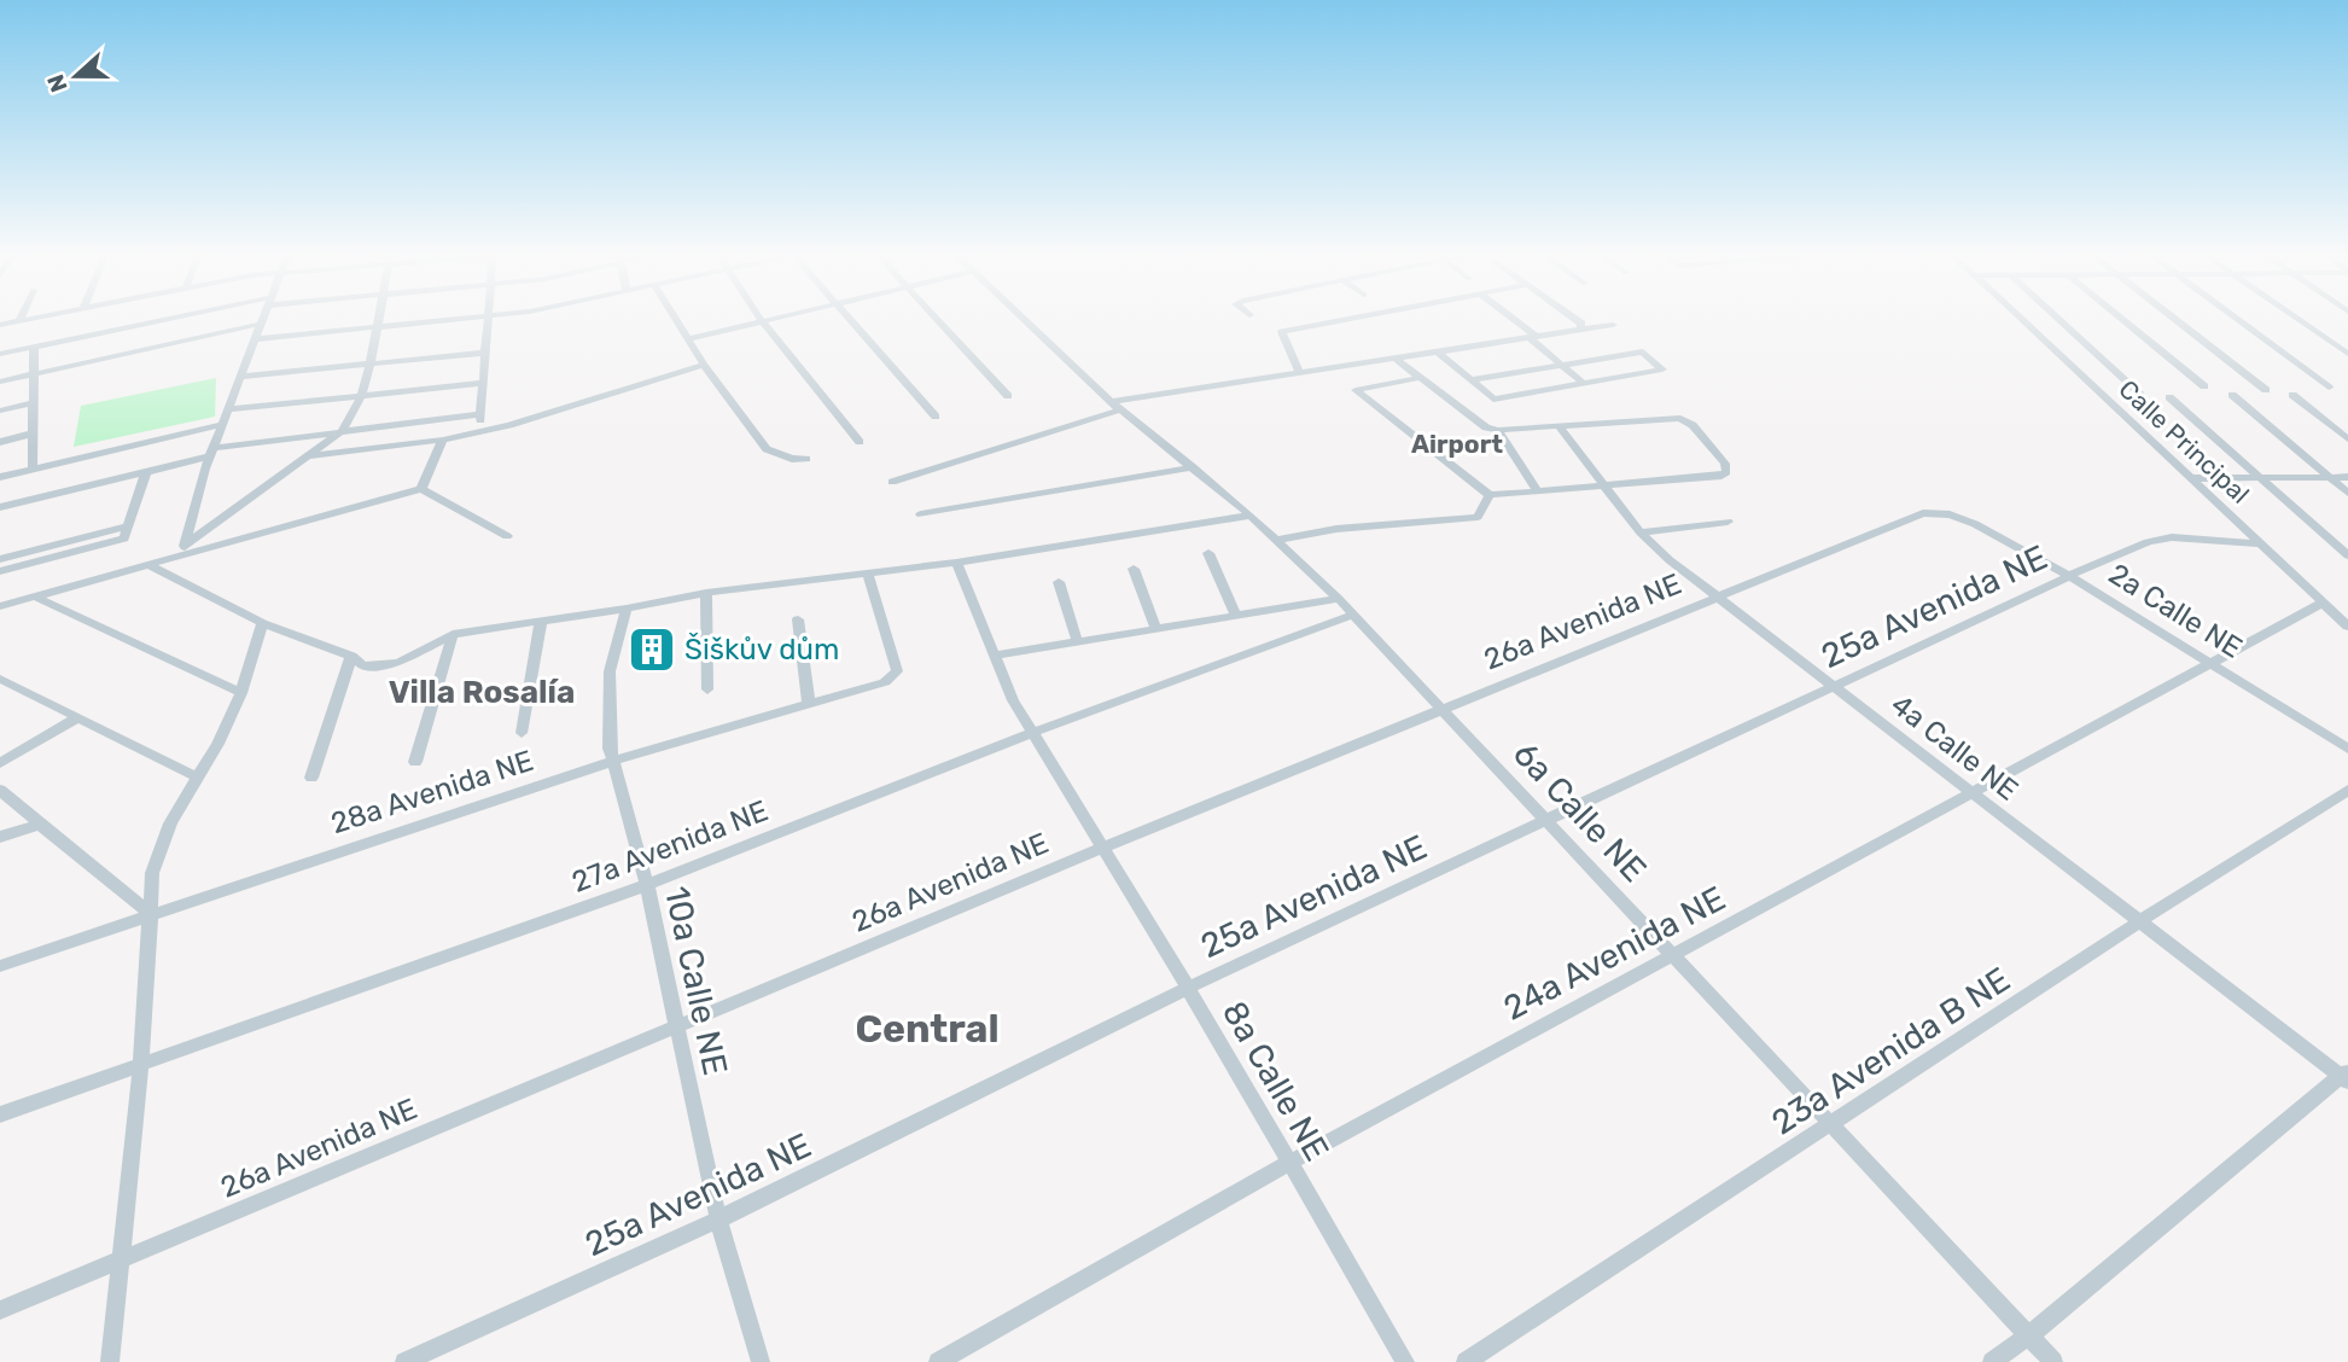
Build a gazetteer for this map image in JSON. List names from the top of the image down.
{
  "streets": {
    "street": [
      "Calle Principal",
      "25a Avenida NE",
      "2a Calle NE",
      "26a Avenida NE",
      "4a Calle NE",
      "28a Avenida NE",
      "6a Calle NE",
      "27a Avenida NE",
      "24a Avenida NE",
      "10a Calle NE",
      "23a Avenida B NE",
      "8a Calle NE"
    ]
  },
  "crossings": [
    ["Calle Principal", "25a Avenida NE"],
    ["Calle Principal", "24a Avenida NE"],
    ["25a Avenida NE", "2a Calle NE"],
    ["25a Avenida NE", "4a Calle NE"],
    ["25a Avenida NE", "6a Calle NE"],
    ["25a Avenida NE", "10a Calle NE"],
    ["25a Avenida NE", "8a Calle NE"],
    ["2a Calle NE", "26a Avenida NE"],
    ["2a Calle NE", "24a Avenida NE"],
    ["26a Avenida NE", "4a Calle NE"],
    ["26a Avenida NE", "6a Calle NE"],
    ["26a Avenida NE", "10a Calle NE"],
    ["26a Avenida NE", "8a Calle NE"],
    ["4a Calle NE", "24a Avenida NE"],
    ["4a Calle NE", "23a Avenida B NE"],
    ["28a Avenida NE", "10a Calle NE"],
    ["6a Calle NE", "27a Avenida NE"],
    ["6a Calle NE", "24a Avenida NE"],
    ["6a Calle NE", "23a Avenida B NE"],
    ["27a Avenida NE", "10a Calle NE"],
    ["27a Avenida NE", "8a Calle NE"],
    ["24a Avenida NE", "8a Calle NE"]
  ],
  "districts": ["Airport", "Villa Rosalía", "Central"],
  "places": {
    "building": ["Šiškův dům"]
  },
  "north": "left"
}
